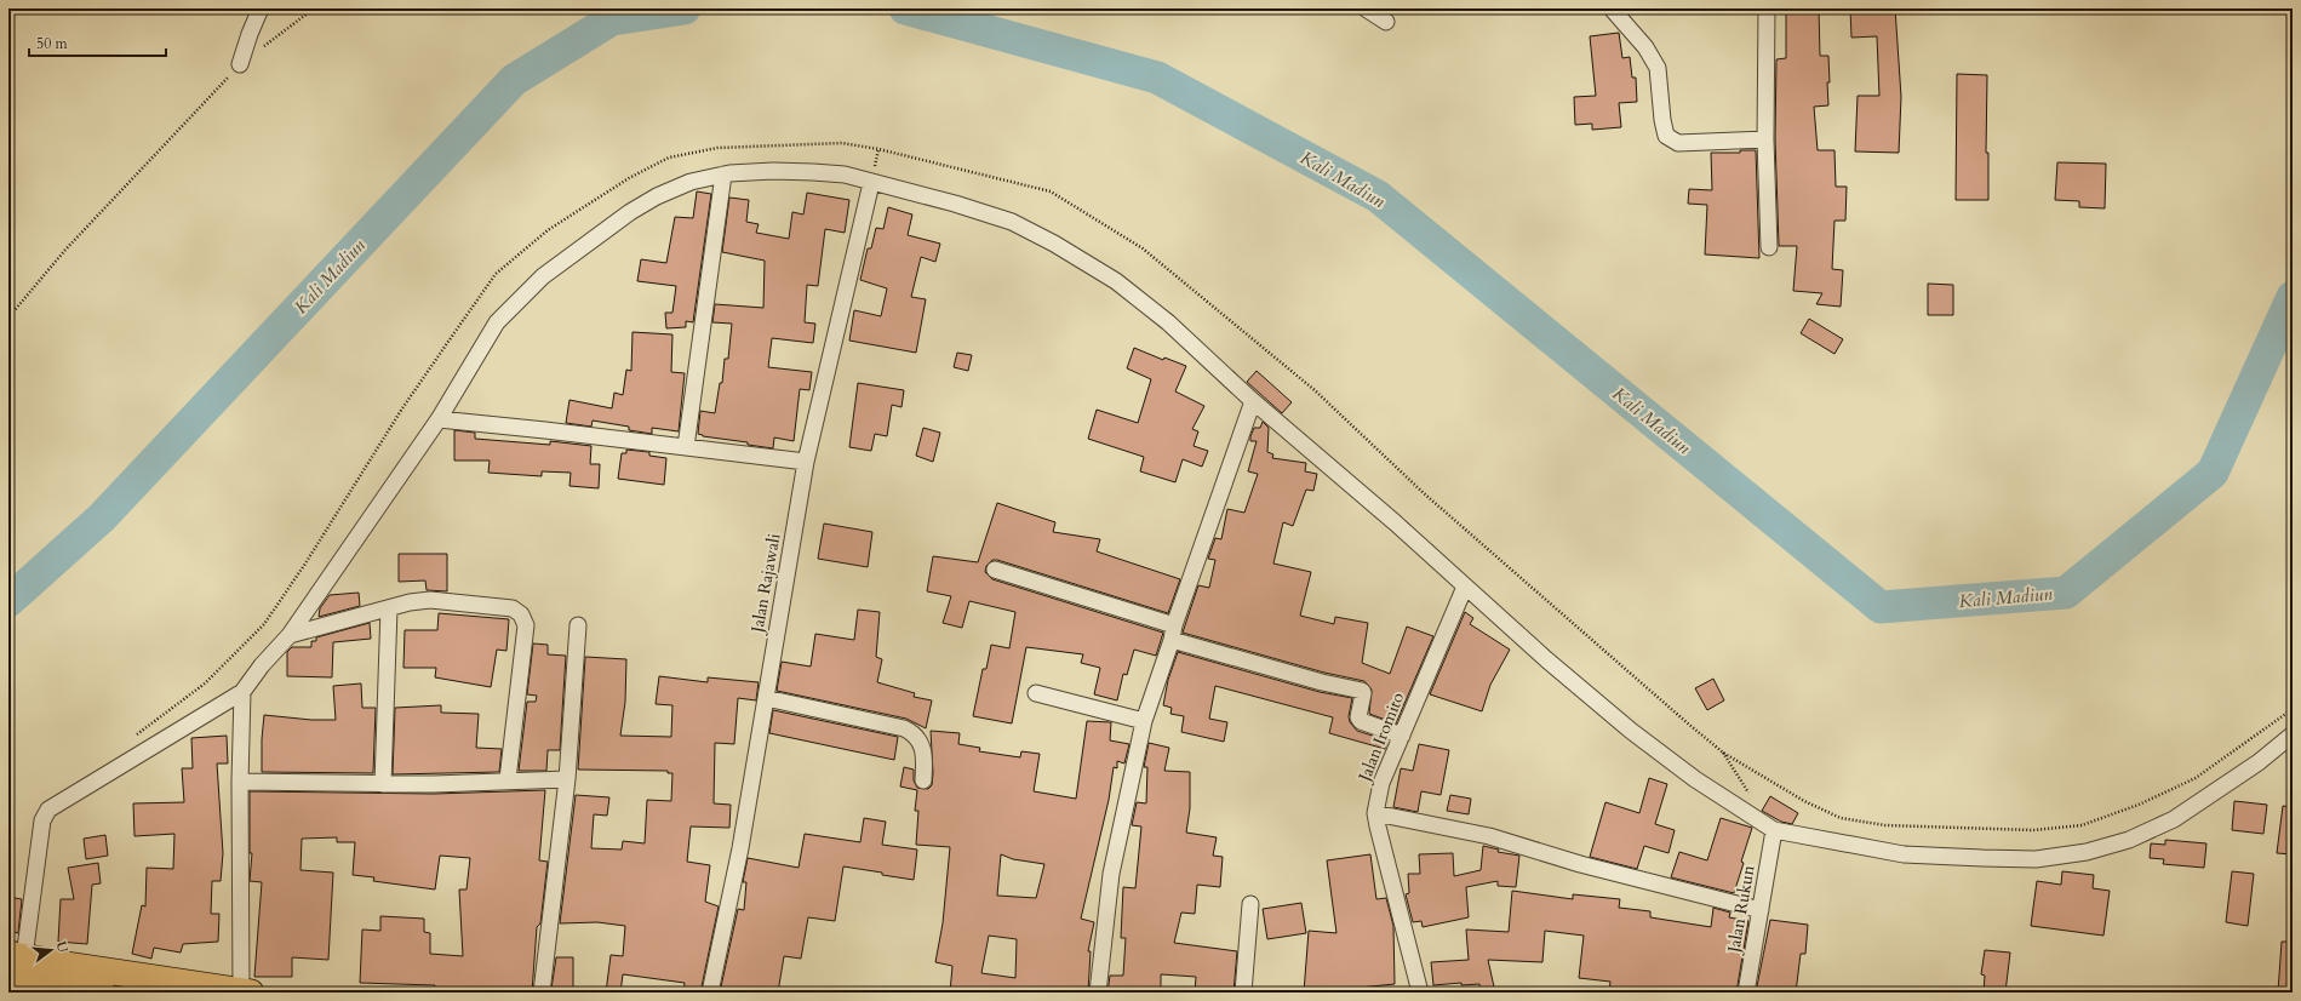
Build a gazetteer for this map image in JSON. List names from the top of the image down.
{
  "streets": {
    "street": ["Jalan Rajawali", "Jalan Iromito", "Jalan Rukun"]
  },
  "water": ["Kali Madiun"],
  "scale_bar": "50 m",
  "north": "right"
}
